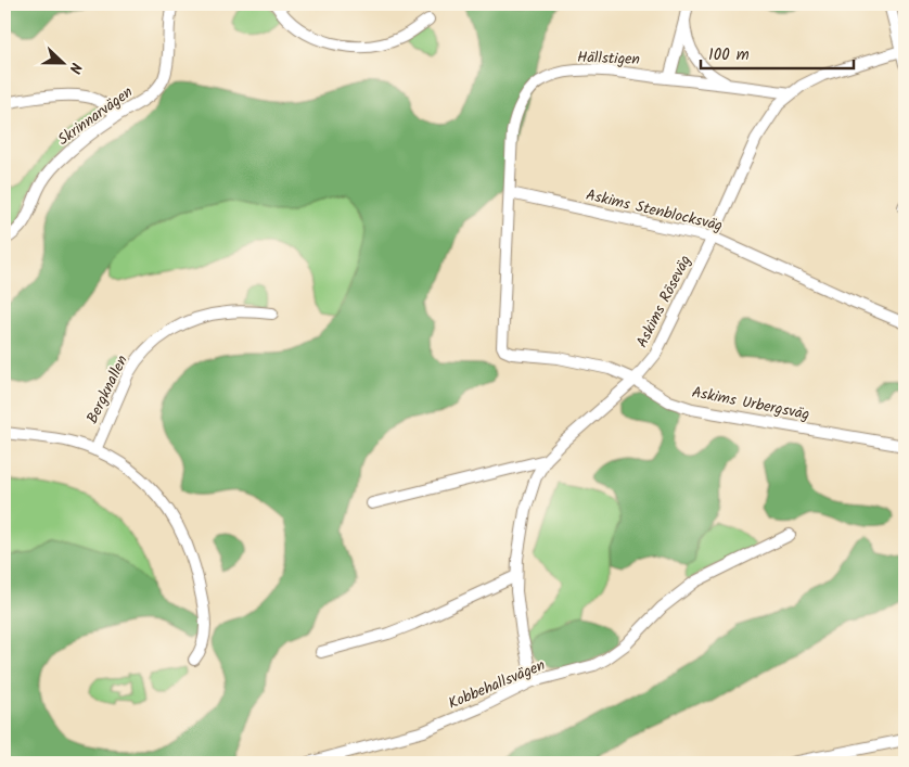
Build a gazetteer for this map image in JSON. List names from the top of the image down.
{
  "streets": {
    "street": [
      "Hällstigen",
      "Skrinnarvägen",
      "Askims Stenblocksväg",
      "Askims Röseväg",
      "Bergknallen",
      "Askims Urbergsväg",
      "Kobbehallsvägen"
    ]
  },
  "crossings": [
    ["Hällstigen", "Askims Stenblocksväg"],
    ["Hällstigen", "Askims Röseväg"],
    ["Hällstigen", "Askims Urbergsväg"],
    ["Askims Stenblocksväg", "Askims Röseväg"],
    ["Askims Röseväg", "Askims Urbergsväg"],
    ["Askims Röseväg", "Kobbehallsvägen"]
  ],
  "scale_bar": "100 m",
  "north": "right"
}
